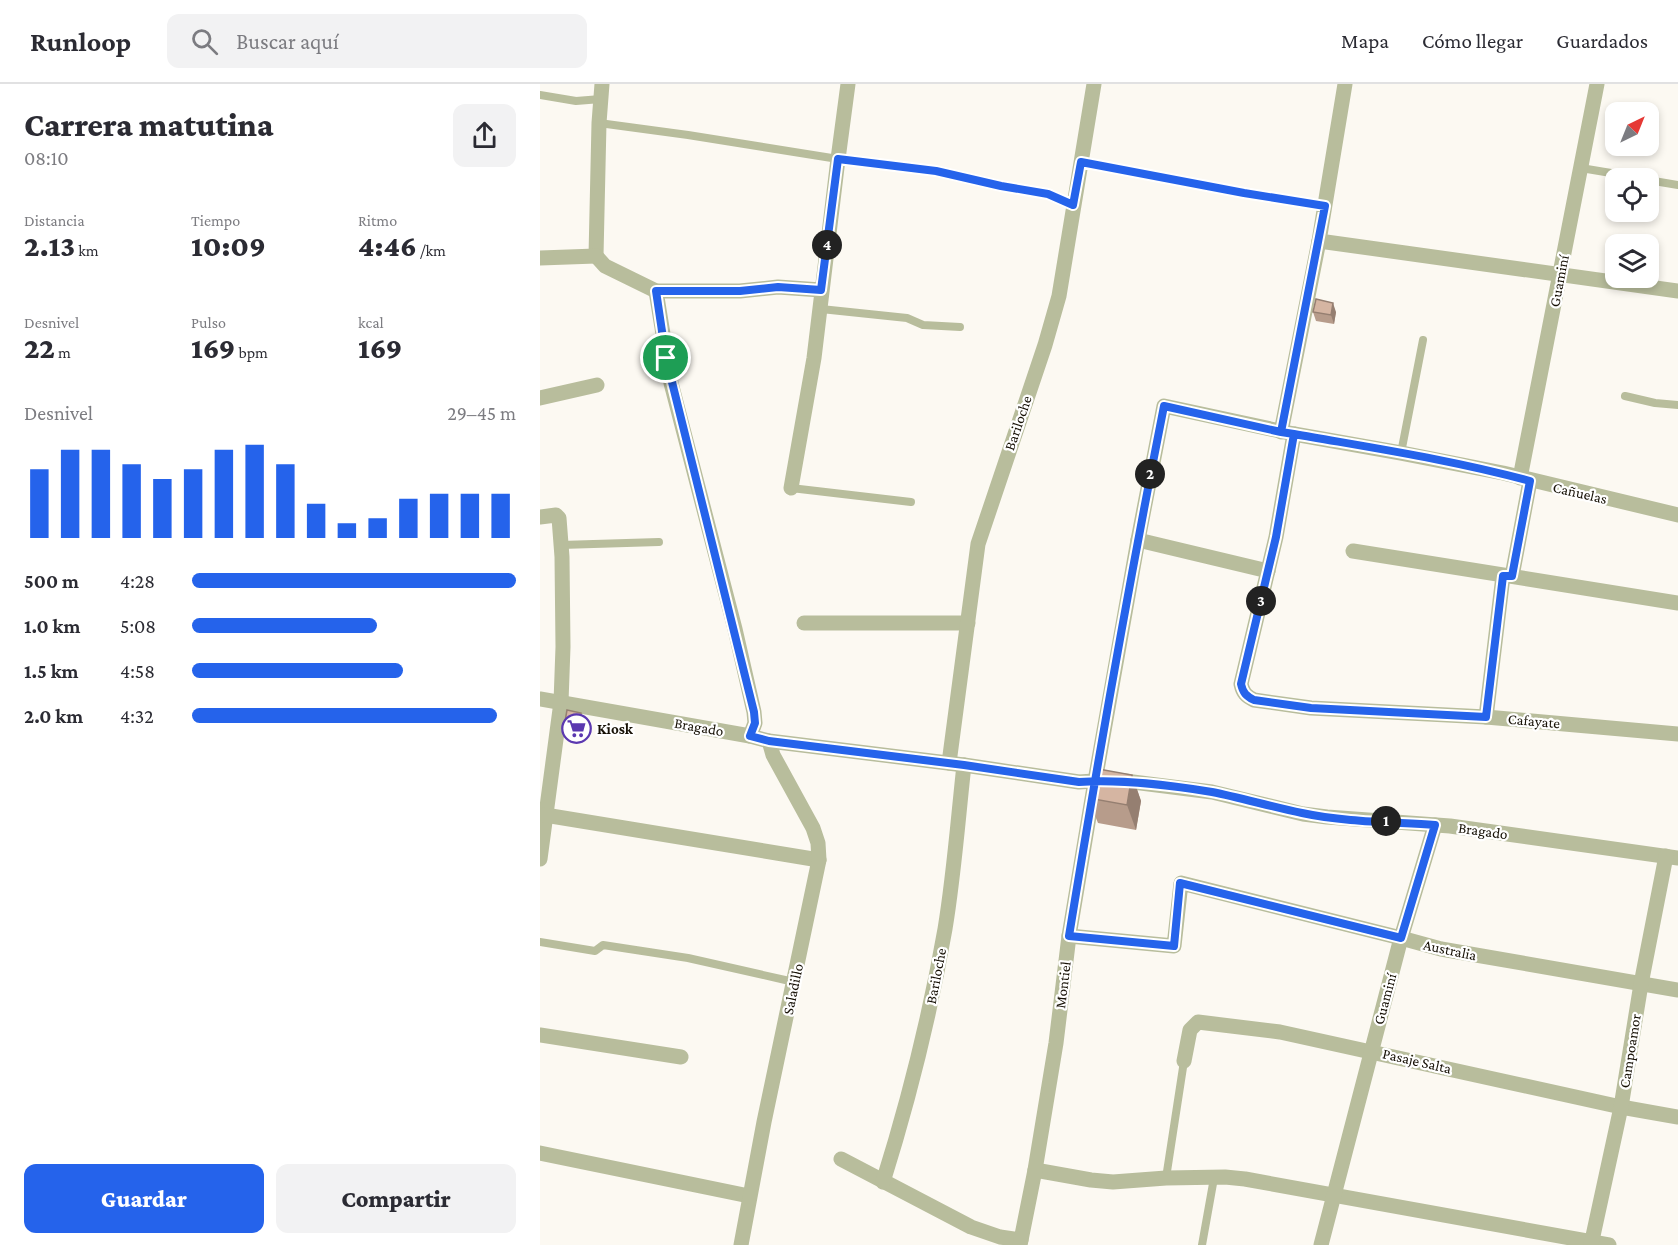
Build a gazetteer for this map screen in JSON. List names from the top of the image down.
{
  "streets": {
    "street": [
      "Guaminí",
      "Bariloche",
      "Cañuelas",
      "Cafayate",
      "Bragado",
      "Australia",
      "Montiel",
      "Saladillo",
      "Campoamor",
      "Pasaje Salta"
    ]
  },
  "crossings": [
    ["Guaminí", "Cañuelas"],
    ["Guaminí", "Cafayate"],
    ["Guaminí", "Bragado"],
    ["Guaminí", "Australia"],
    ["Guaminí", "Pasaje Salta"],
    ["Bariloche", "Bragado"],
    ["Cañuelas", "Montiel"],
    ["Bragado", "Montiel"],
    ["Bragado", "Saladillo"],
    ["Bragado", "Campoamor"],
    ["Australia", "Montiel"],
    ["Australia", "Campoamor"],
    ["Campoamor", "Pasaje Salta"]
  ],
  "places": {
    "supermarket": ["Kiosk"]
  },
  "north": "top right",
  "page": {
    "header": "Runloop",
    "search": "Buscar aquí",
    "nav": ["Mapa", "Cómo llegar", "Guardados"],
    "heading": ["Carrera matutina", "08:10"],
    "stats": [
      ["Distancia", "2.13 km"],
      ["Tiempo", "10:09"],
      ["Ritmo", "4:46 /km"],
      ["Desnivel", "22 m"],
      ["Pulso", "169 bpm"],
      ["kcal", "169"]
    ],
    "pins": [
      "4",
      "2",
      "3",
      "1"
    ],
    "chart": ["Desnivel", "29–45 m"],
    "list": [
      {
        "name": "500 m",
        "note": "4:28"
      },
      {
        "name": "1.0 km",
        "note": "5:08"
      },
      {
        "name": "1.5 km",
        "note": "4:58"
      },
      {
        "name": "2.0 km",
        "note": "4:32"
      }
    ],
    "buttons": ["Guardar", "Compartir"]
  }
}
